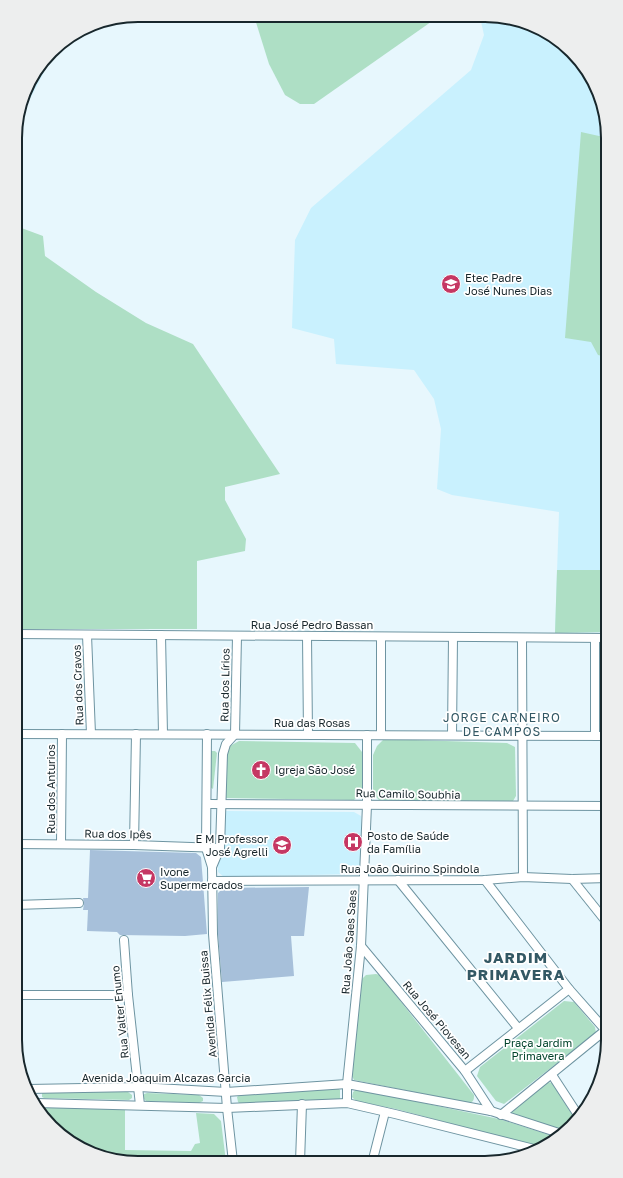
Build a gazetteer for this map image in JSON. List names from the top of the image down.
{
  "streets": {
    "street": [
      "Rua José Pedro Bassan",
      "Rua dos Cravos",
      "Rua dos Lírios",
      "Rua das Rosas",
      "Rua dos Anturios",
      "Rua Camilo Soubhia",
      "Rua dos Ipês",
      "Rua João Quirino Spindola",
      "Rua João Saes Saes",
      "Avenida Félix Buissa",
      "Rua Valter Enumo",
      "Rua José Piovesan",
      "Avenida Joaquim Alcazas Garcia"
    ]
  },
  "crossings": [
    ["Rua José Pedro Bassan", "Rua dos Cravos"],
    ["Rua José Pedro Bassan", "Rua dos Lírios"],
    ["Rua dos Cravos", "Rua das Rosas"],
    ["Rua dos Lírios", "Rua das Rosas"],
    ["Rua dos Lírios", "Avenida Félix Buissa"],
    ["Rua das Rosas", "Rua dos Anturios"],
    ["Rua das Rosas", "Rua João Saes Saes"],
    ["Rua das Rosas", "Avenida Félix Buissa"],
    ["Rua dos Anturios", "Rua dos Ipês"],
    ["Rua Camilo Soubhia", "Rua João Saes Saes"],
    ["Rua Camilo Soubhia", "Avenida Félix Buissa"],
    ["Rua dos Ipês", "Avenida Félix Buissa"],
    ["Rua João Quirino Spindola", "Rua João Saes Saes"],
    ["Rua João Quirino Spindola", "Avenida Félix Buissa"],
    ["Rua João Saes Saes", "Rua José Piovesan"],
    ["Rua João Saes Saes", "Avenida Joaquim Alcazas Garcia"],
    ["Avenida Félix Buissa", "Avenida Joaquim Alcazas Garcia"],
    ["Rua Valter Enumo", "Avenida Joaquim Alcazas Garcia"],
    ["Rua José Piovesan", "Avenida Joaquim Alcazas Garcia"]
  ],
  "districts": ["JORGE CARNEIRO DE CAMPOS", "JARDIM PRIMAVERA"],
  "parks": ["Praça Jardim Primavera"],
  "places": {
    "school or university": ["Etec Padre José Nunes Dias", "E M Professor José Agrelli"],
    "church": ["Igreja São José"],
    "hospital": ["Posto de Saúde da Família"],
    "supermarket": ["Ivone Supermercados"]
  }
}
